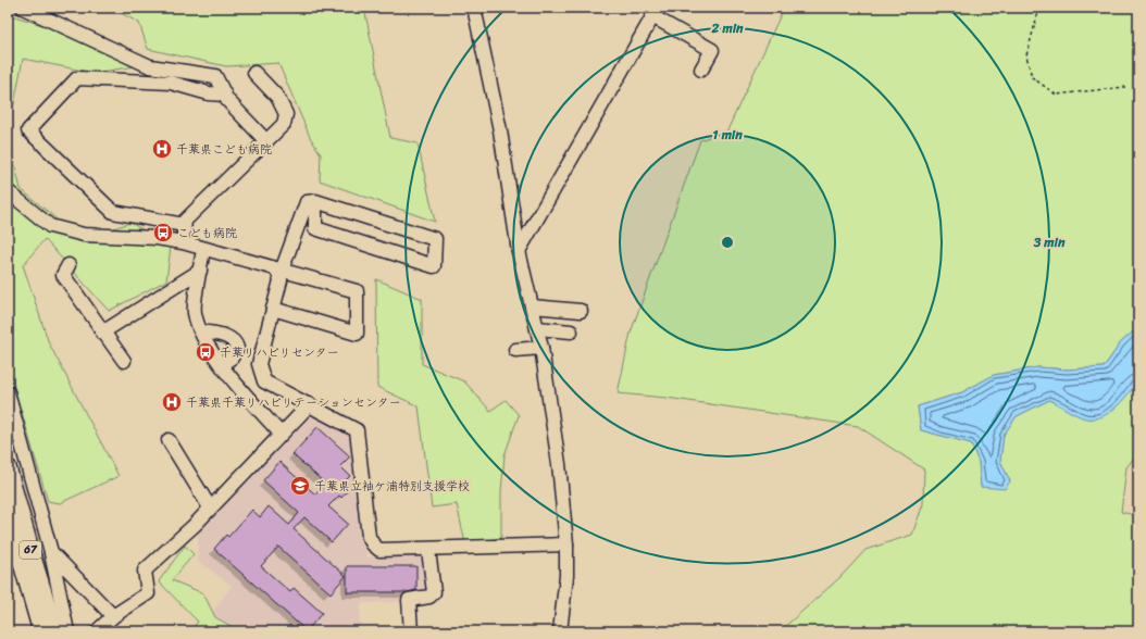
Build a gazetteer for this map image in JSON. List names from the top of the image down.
{
  "streets": {
    "main road": ["67"]
  },
  "places": {
    "hospital": ["千葉県こども病院", "千葉県千葉リハビリテーションセンター"],
    "bus stop": ["こども病院", "千葉リハビリセンター"],
    "school or university": ["千葉県立袖ケ浦特別支援学校"]
  },
  "rings": ["2 min", "1 min", "3 min"]
}
